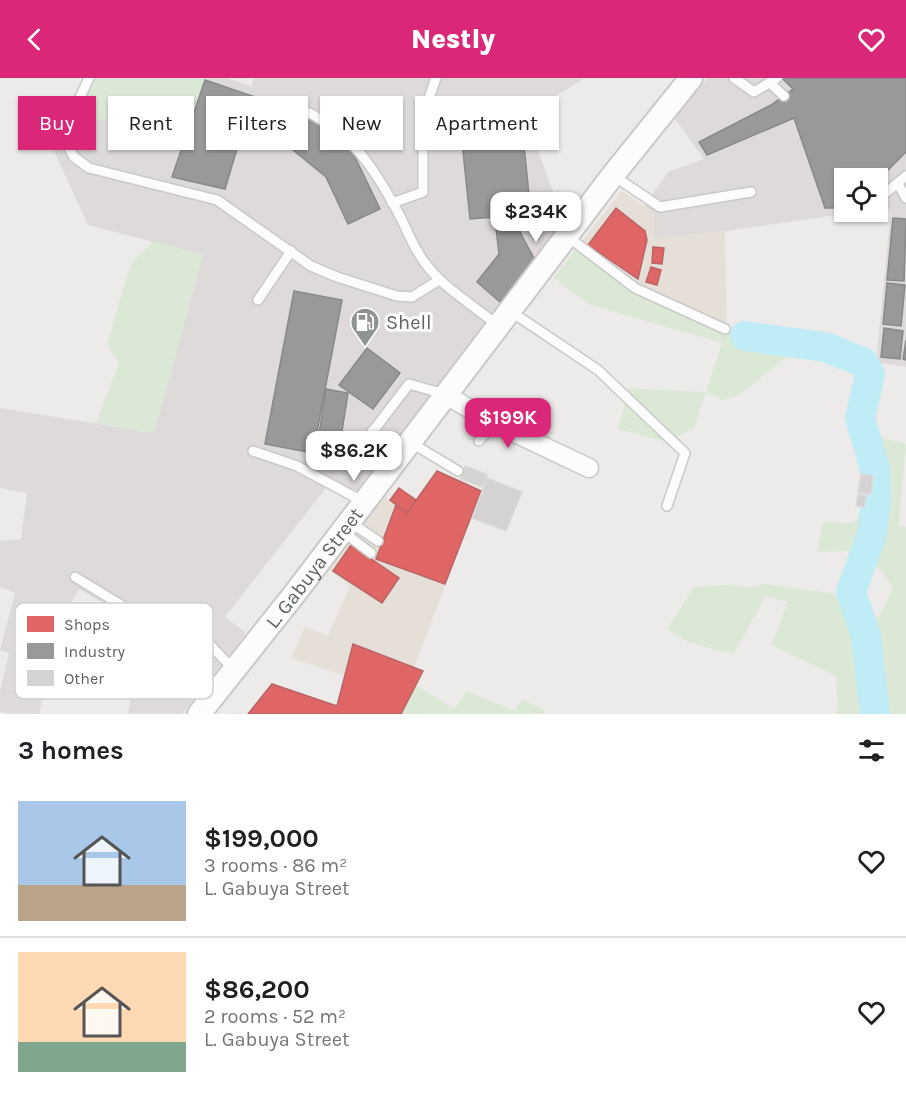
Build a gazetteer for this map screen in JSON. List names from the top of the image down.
{
  "streets": {
    "street": ["L. Gabuya Street"]
  },
  "places": {
    "fuel station": ["Shell"]
  },
  "legend": ["Shops", "Industry", "Other"],
  "page": {
    "header": "Nestly",
    "chip": [
      "Buy",
      "Rent",
      "Filters",
      "New",
      "Apartment"
    ],
    "price": ["$234K", "$199K", "$86.2K"],
    "heading": "3 homes",
    "list": [
      {
        "name": "$199,000",
        "note": "3 rooms · 86 m² · L. Gabuya Street"
      },
      {
        "name": "$86,200",
        "note": "2 rooms · 52 m² · L. Gabuya Street"
      }
    ]
  }
}
